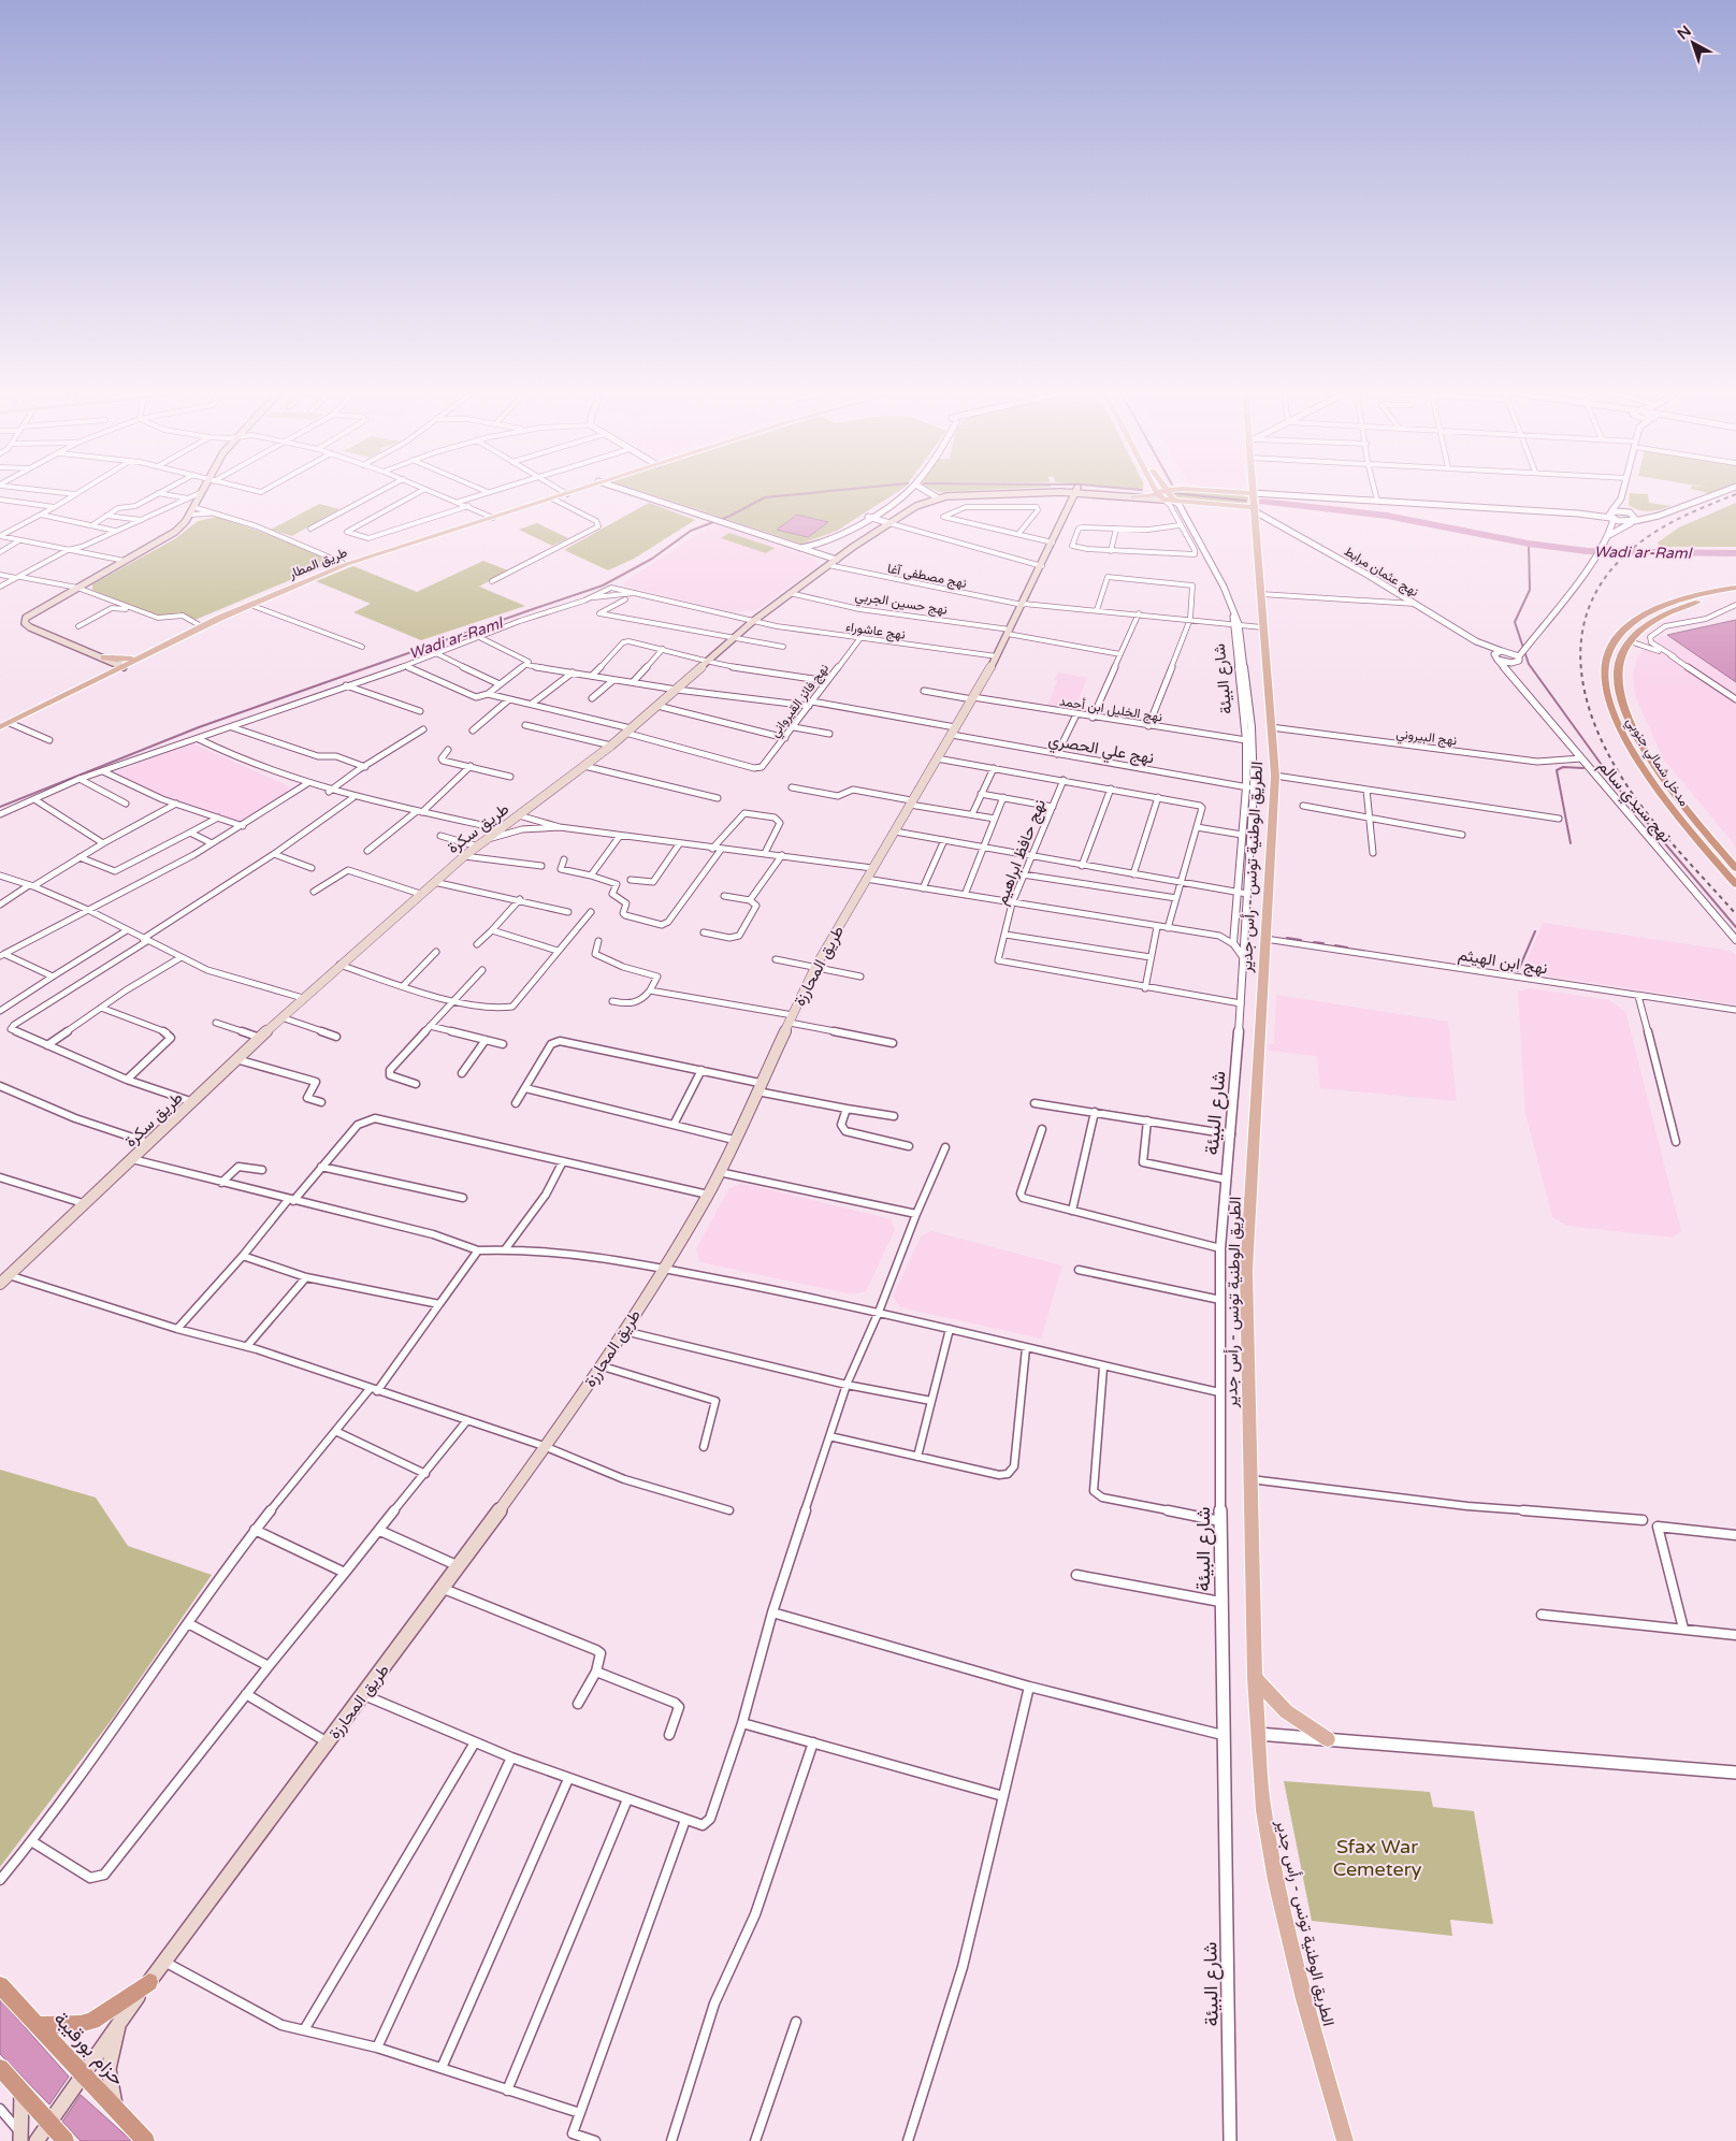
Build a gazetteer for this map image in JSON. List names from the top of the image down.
{
  "streets": {
    "highway": ["مدخل شمالي جنوبي", "حزام بورقيبة"],
    "main road": [
      "طريق المطار",
      "طريق سكرة",
      "الطريق الوطنية تونس - رأس جدير",
      "طريق المحارزة"
    ],
    "street": [
      "نهج عثمان مرابط",
      "نهج مصطفى آغا",
      "نهج حسين الجربي",
      "نهج عاشوراء",
      "شارع البيئة",
      "نهج فائز القيرواني",
      "نهج الخليل ابن أحمد",
      "نهج البيروني",
      "نهج علي الحصري",
      "نهج سيدي سالم",
      "نهج حافظ ابراهيم",
      "نهج ابن الهيثم"
    ]
  },
  "crossings": [
    ["نهج عثمان مرابط", "نهج سيدي سالم"],
    ["نهج عثمان مرابط", "الطريق الوطنية تونس - رأس جدير"],
    ["نهج مصطفى آغا", "شارع البيئة"],
    ["نهج مصطفى آغا", "طريق سكرة"],
    ["نهج مصطفى آغا", "الطريق الوطنية تونس - رأس جدير"],
    ["نهج مصطفى آغا", "طريق المحارزة"],
    ["نهج حسين الجربي", "طريق سكرة"],
    ["نهج حسين الجربي", "طريق المحارزة"],
    ["نهج عاشوراء", "نهج فائز القيرواني"],
    ["نهج عاشوراء", "طريق سكرة"],
    ["نهج عاشوراء", "طريق المحارزة"],
    ["شارع البيئة", "نهج الخليل ابن أحمد"],
    ["شارع البيئة", "نهج علي الحصري"],
    ["نهج فائز القيرواني", "نهج علي الحصري"],
    ["نهج فائز القيرواني", "طريق سكرة"],
    ["نهج الخليل ابن أحمد", "طريق المحارزة"],
    ["نهج البيروني", "نهج سيدي سالم"],
    ["نهج البيروني", "الطريق الوطنية تونس - رأس جدير"],
    ["نهج علي الحصري", "طريق سكرة"],
    ["نهج علي الحصري", "طريق المحارزة"],
    ["طريق سكرة", "طريق المحارزة"],
    ["الطريق الوطنية تونس - رأس جدير", "نهج ابن الهيثم"],
    ["طريق المحارزة", "حزام بورقيبة"]
  ],
  "water": ["Wadi ar-Raml"],
  "parks": ["Sfax War Cemetery"],
  "north": "top left"
}
